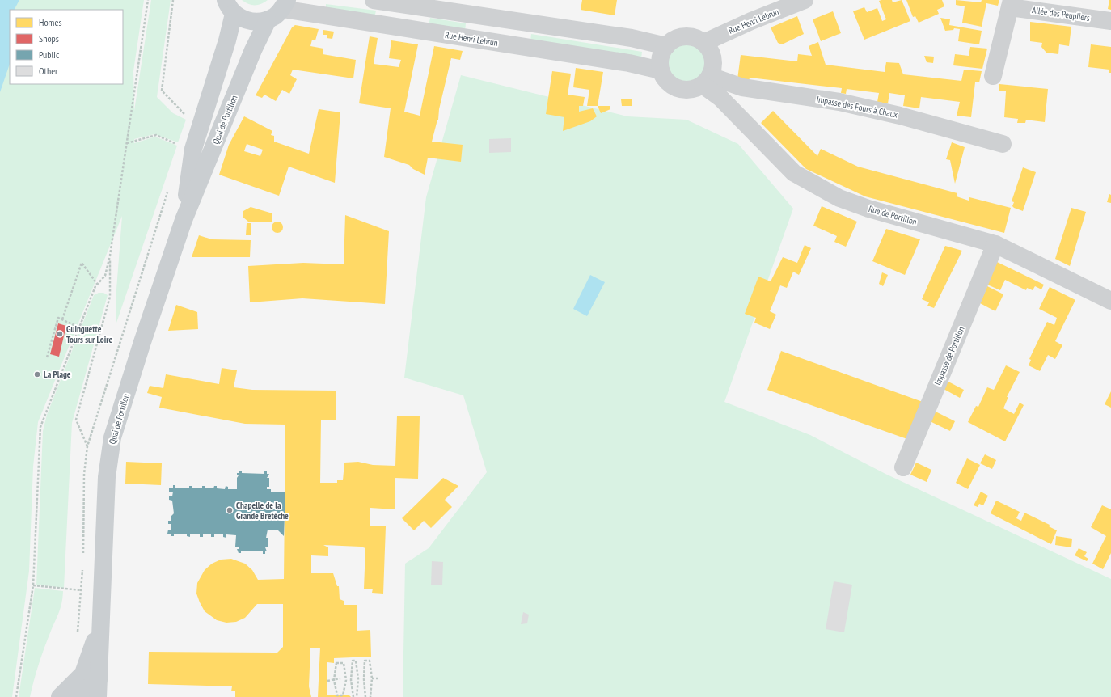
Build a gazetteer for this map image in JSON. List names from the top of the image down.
{
  "streets": {
    "main road": ["Quai de Portillon"],
    "street": [
      "Allée des Peupliers",
      "Rue Henri Lebrun",
      "Impasse des Fours à Chaux",
      "Rue de Portillon",
      "Impasse de Portillon"
    ]
  },
  "crossings": [
    ["Rue Henri Lebrun", "Impasse des Fours à Chaux"],
    ["Rue Henri Lebrun", "Rue de Portillon"],
    ["Impasse des Fours à Chaux", "Rue de Portillon"],
    ["Rue de Portillon", "Impasse de Portillon"]
  ],
  "places": ["Guinguette Tours sur Loire", "La Plage", "Chapelle de la Grande Bretèche"],
  "legend": [
    "Homes",
    "Shops",
    "Public",
    "Other"
  ]
}
